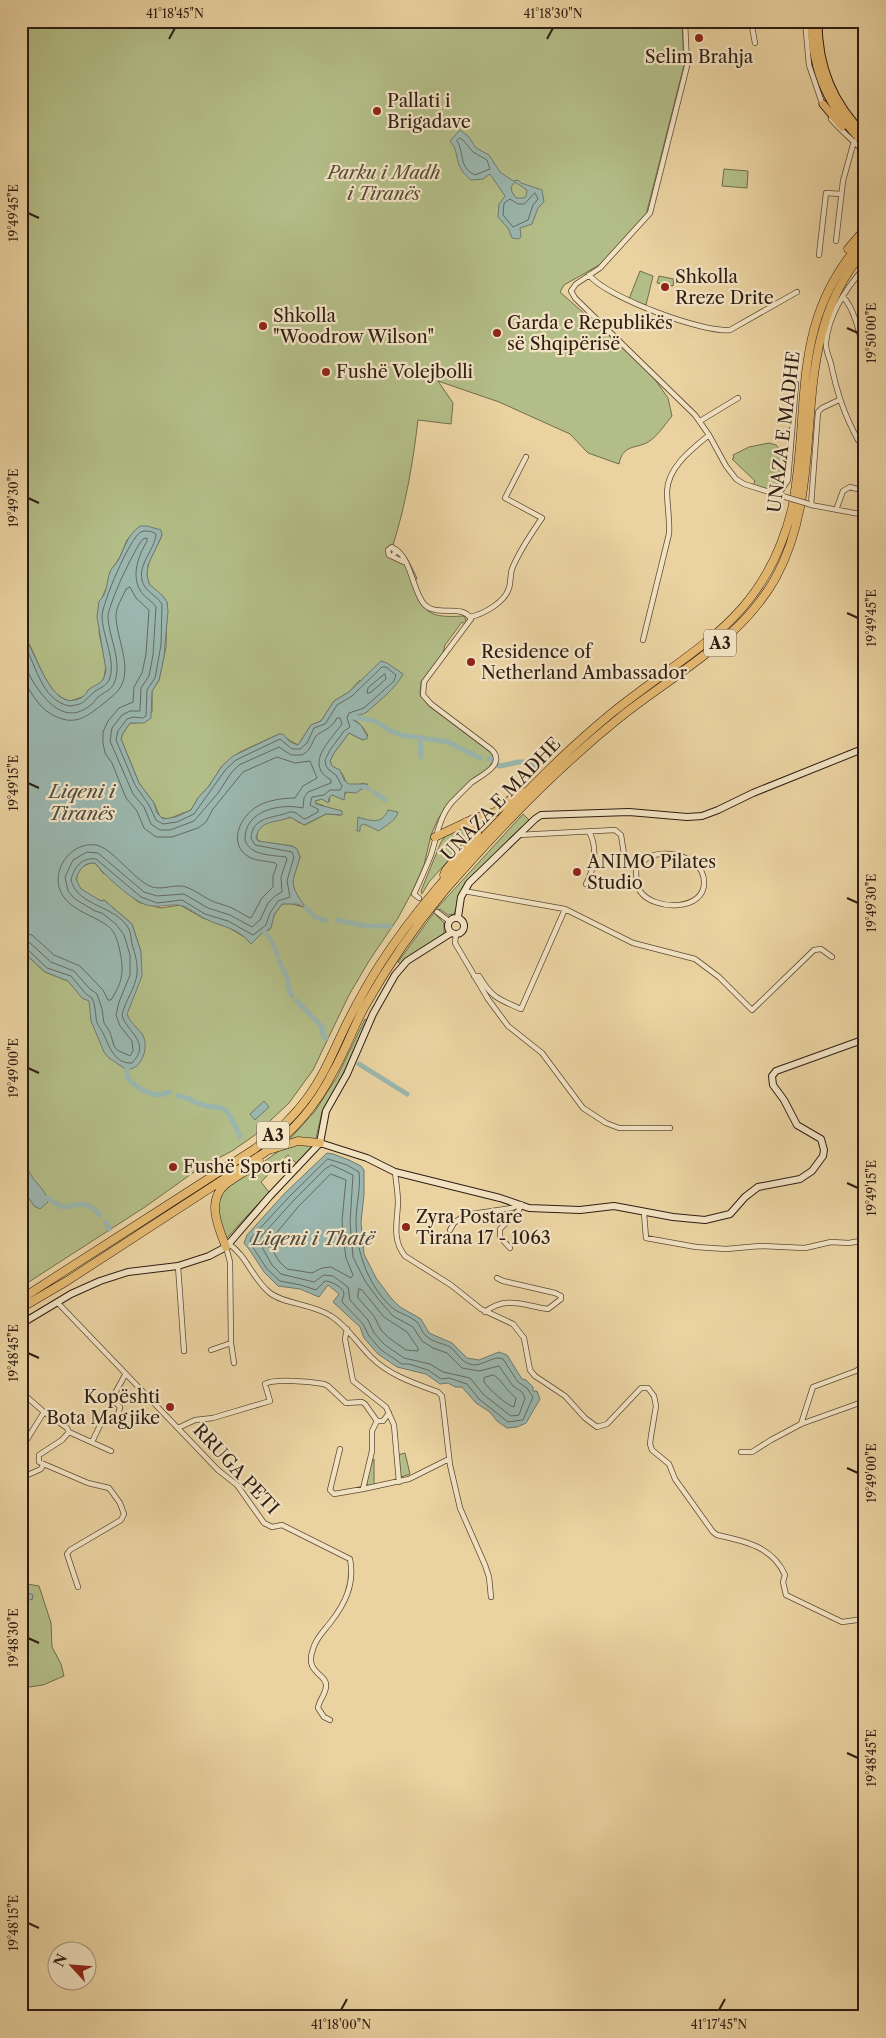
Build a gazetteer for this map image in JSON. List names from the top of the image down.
{
  "streets": {
    "highway": ["UNAZA E MADHE", "A3"],
    "street": ["RRUGA PETI"]
  },
  "water": ["Liqeni i Tiranës", "Liqeni i Thatë"],
  "parks": ["Parku i Madh i Tiranës"],
  "places": [
    "Selim Brahja",
    "Pallati i Brigadave",
    "Shkolla Rreze Drite",
    "Shkolla \"Woodrow Wilson\"",
    "Garda e Republikës së Shqipërisë",
    "Fushë Volejbolli",
    "Residence of Netherland Ambassador",
    "ANIMO Pilates Studio",
    "Fushë Sporti",
    "Zyra Postare Tirana 17 - 1063",
    "Kopështi Bota Magjike"
  ],
  "north": "top left",
  "coordinates": [
    "41°18'45\"N",
    "41°18'30\"N",
    "19°49'45\"E",
    "19°50'00\"E",
    "19°49'30\"E",
    "19°49'15\"E",
    "19°49'00\"E",
    "19°48'45\"E",
    "19°48'30\"E",
    "19°48'15\"E",
    "41°18'00\"N",
    "41°17'45\"N"
  ]
}
